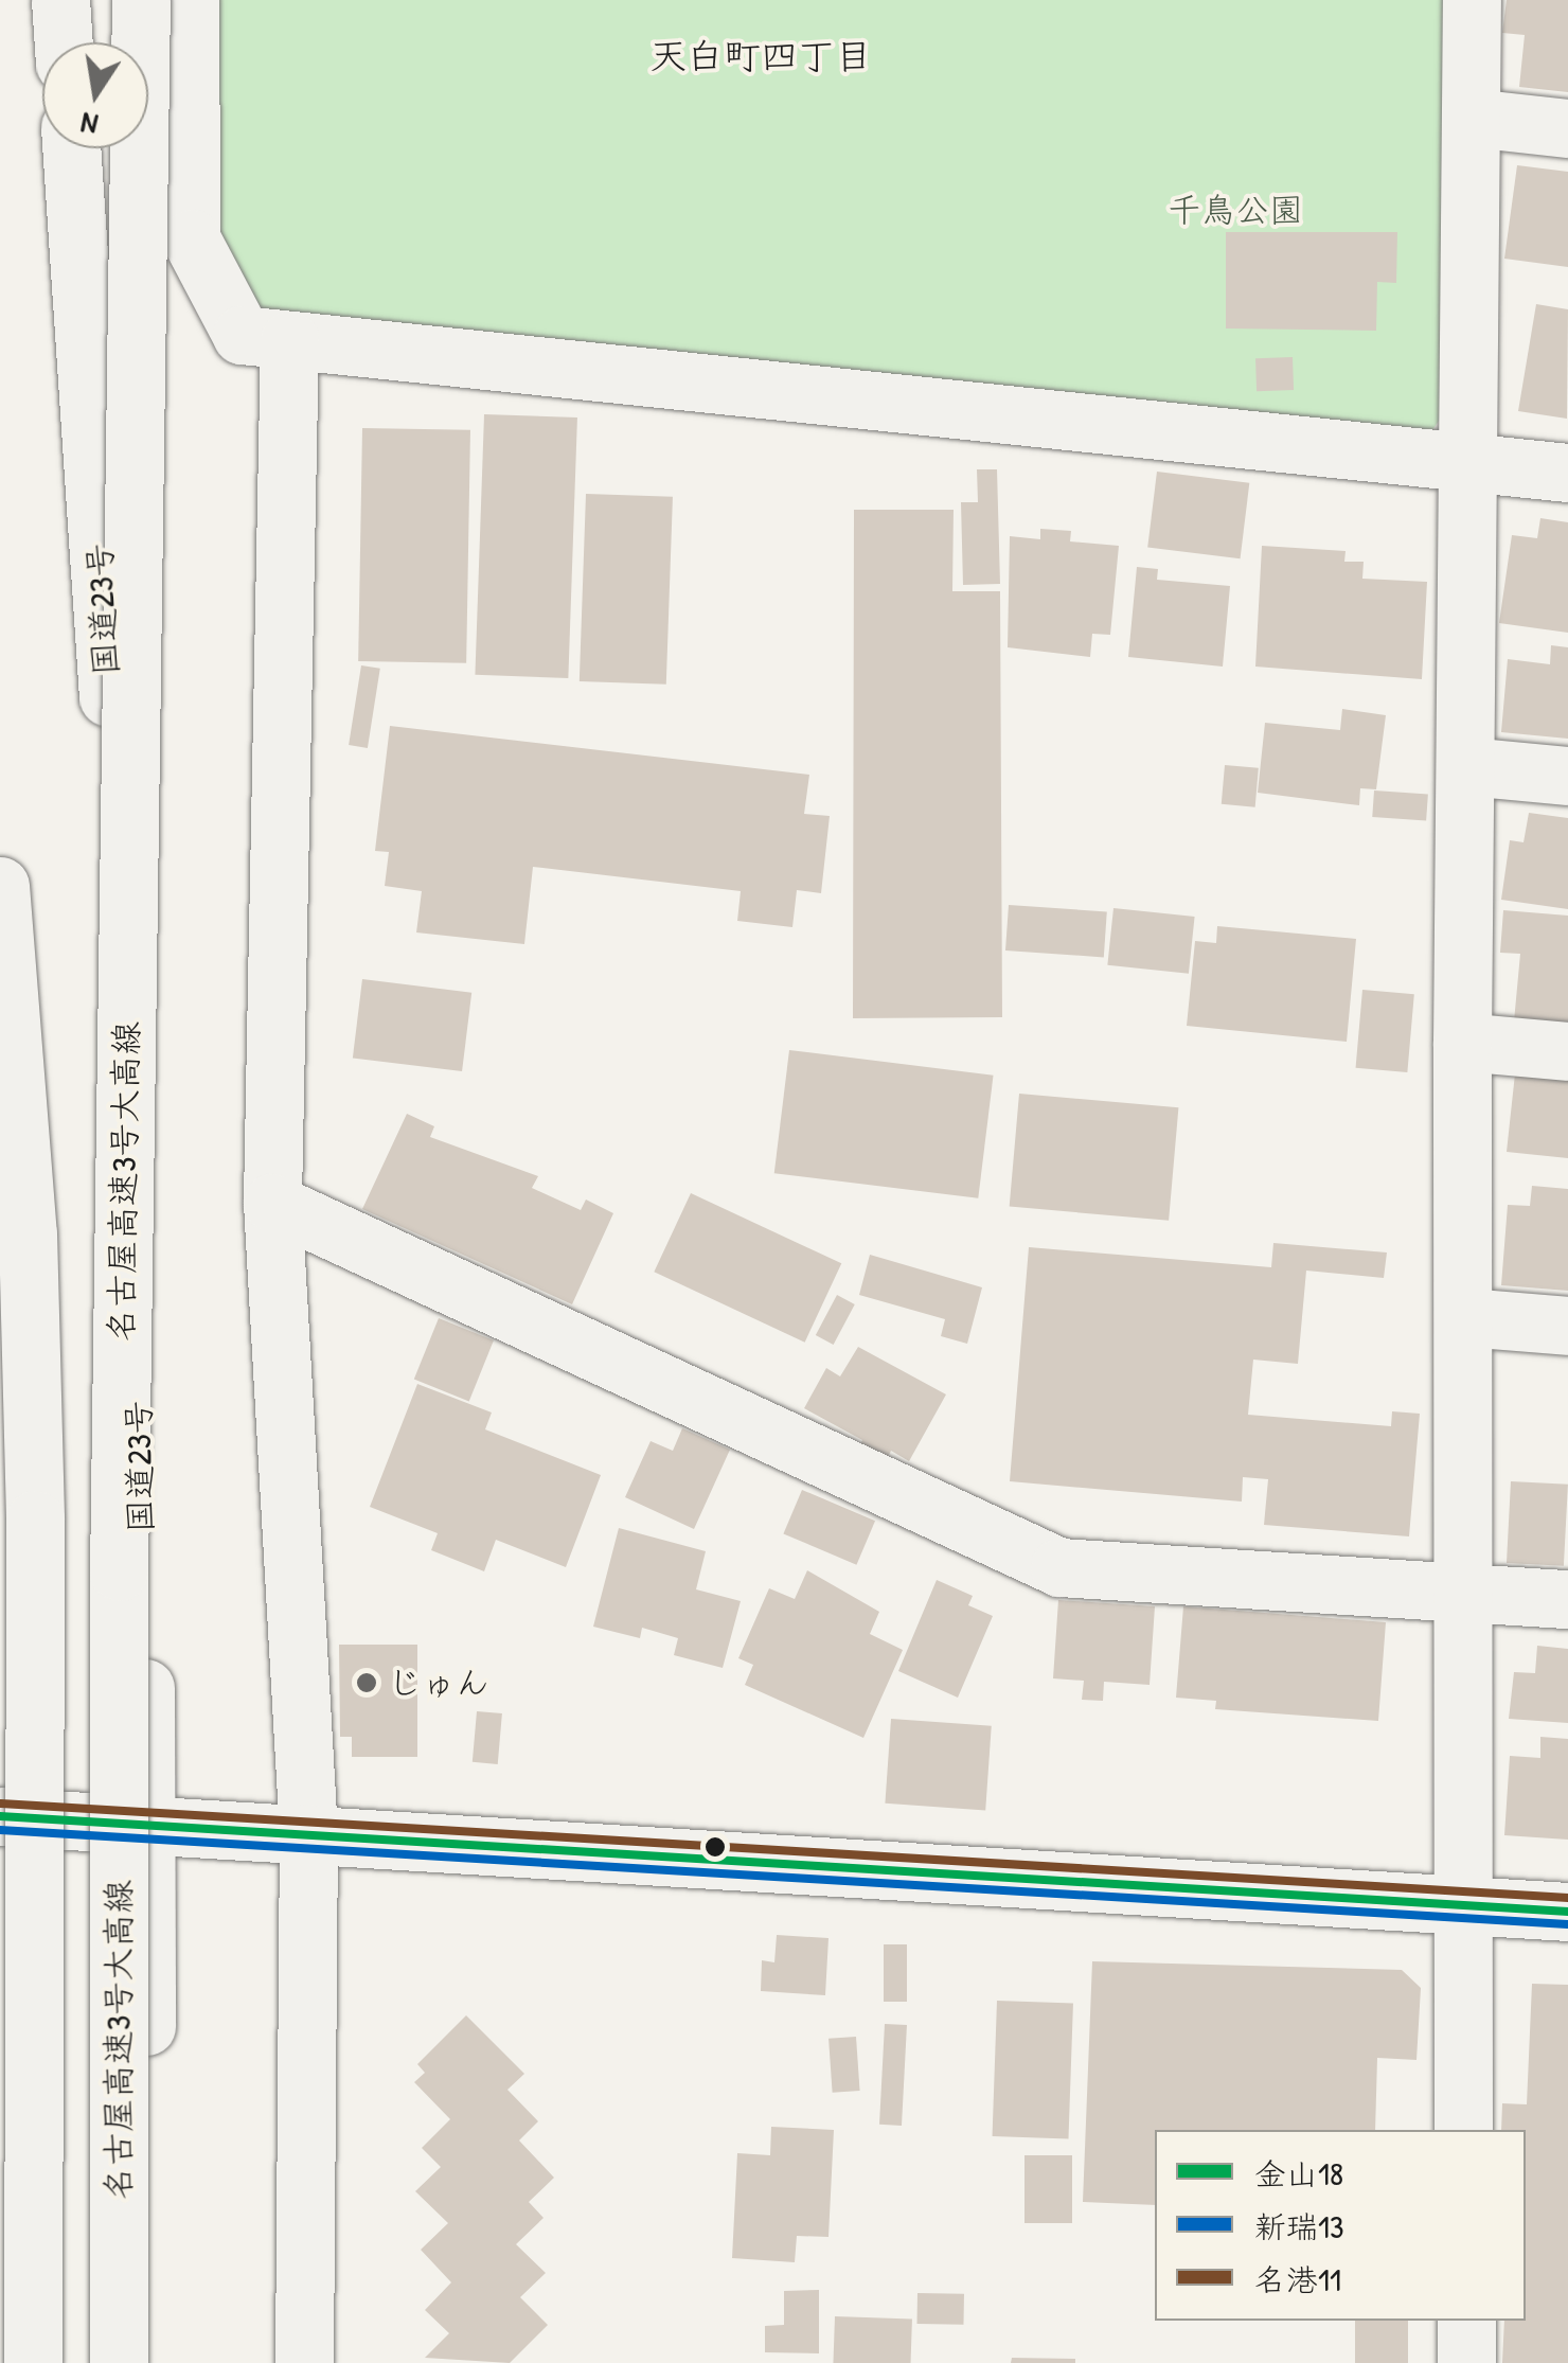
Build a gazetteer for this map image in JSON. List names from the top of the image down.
{
  "streets": {
    "main road": ["国道23号", "名古屋高速3号大高線"]
  },
  "districts": ["天白町四丁目"],
  "parks": ["千鳥公園"],
  "places": ["じゅん"],
  "lines": ["transit line 名港11", "transit line 金山18", "transit line 新瑞13"],
  "legend": ["金山18", "新瑞13", "名港11"],
  "north": "bottom"
}
